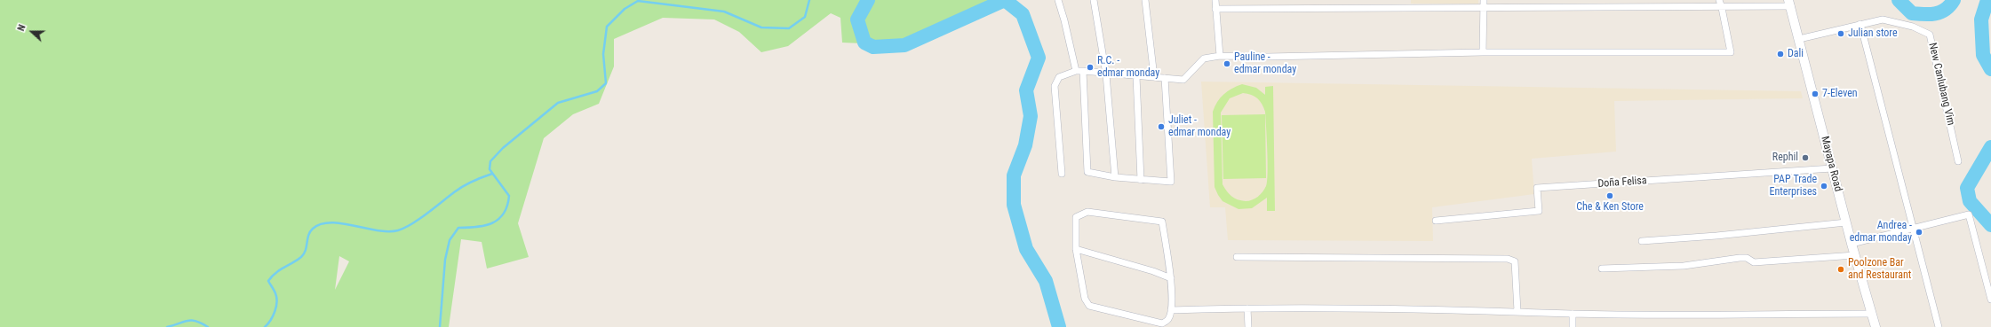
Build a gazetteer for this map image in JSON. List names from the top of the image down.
{
  "streets": {
    "main road": ["Mayapa Road"],
    "street": ["New Canlubang Vim", "Doña Felisa"]
  },
  "crossings": [
    ["New Canlubang Vim", "Mayapa Road"],
    ["Mayapa Road", "Doña Felisa"]
  ],
  "places": [
    "Julian store",
    "Dali",
    "Pauline - edmar monday",
    "R.C. - edmar monday",
    "7-Eleven",
    "Juliet - edmar monday",
    "Rephil",
    "PAP Trade Enterprises",
    "Che & Ken Store",
    "Andrea - edmar monday",
    "Poolzone Bar and Restaurant"
  ],
  "north": "left"
}
